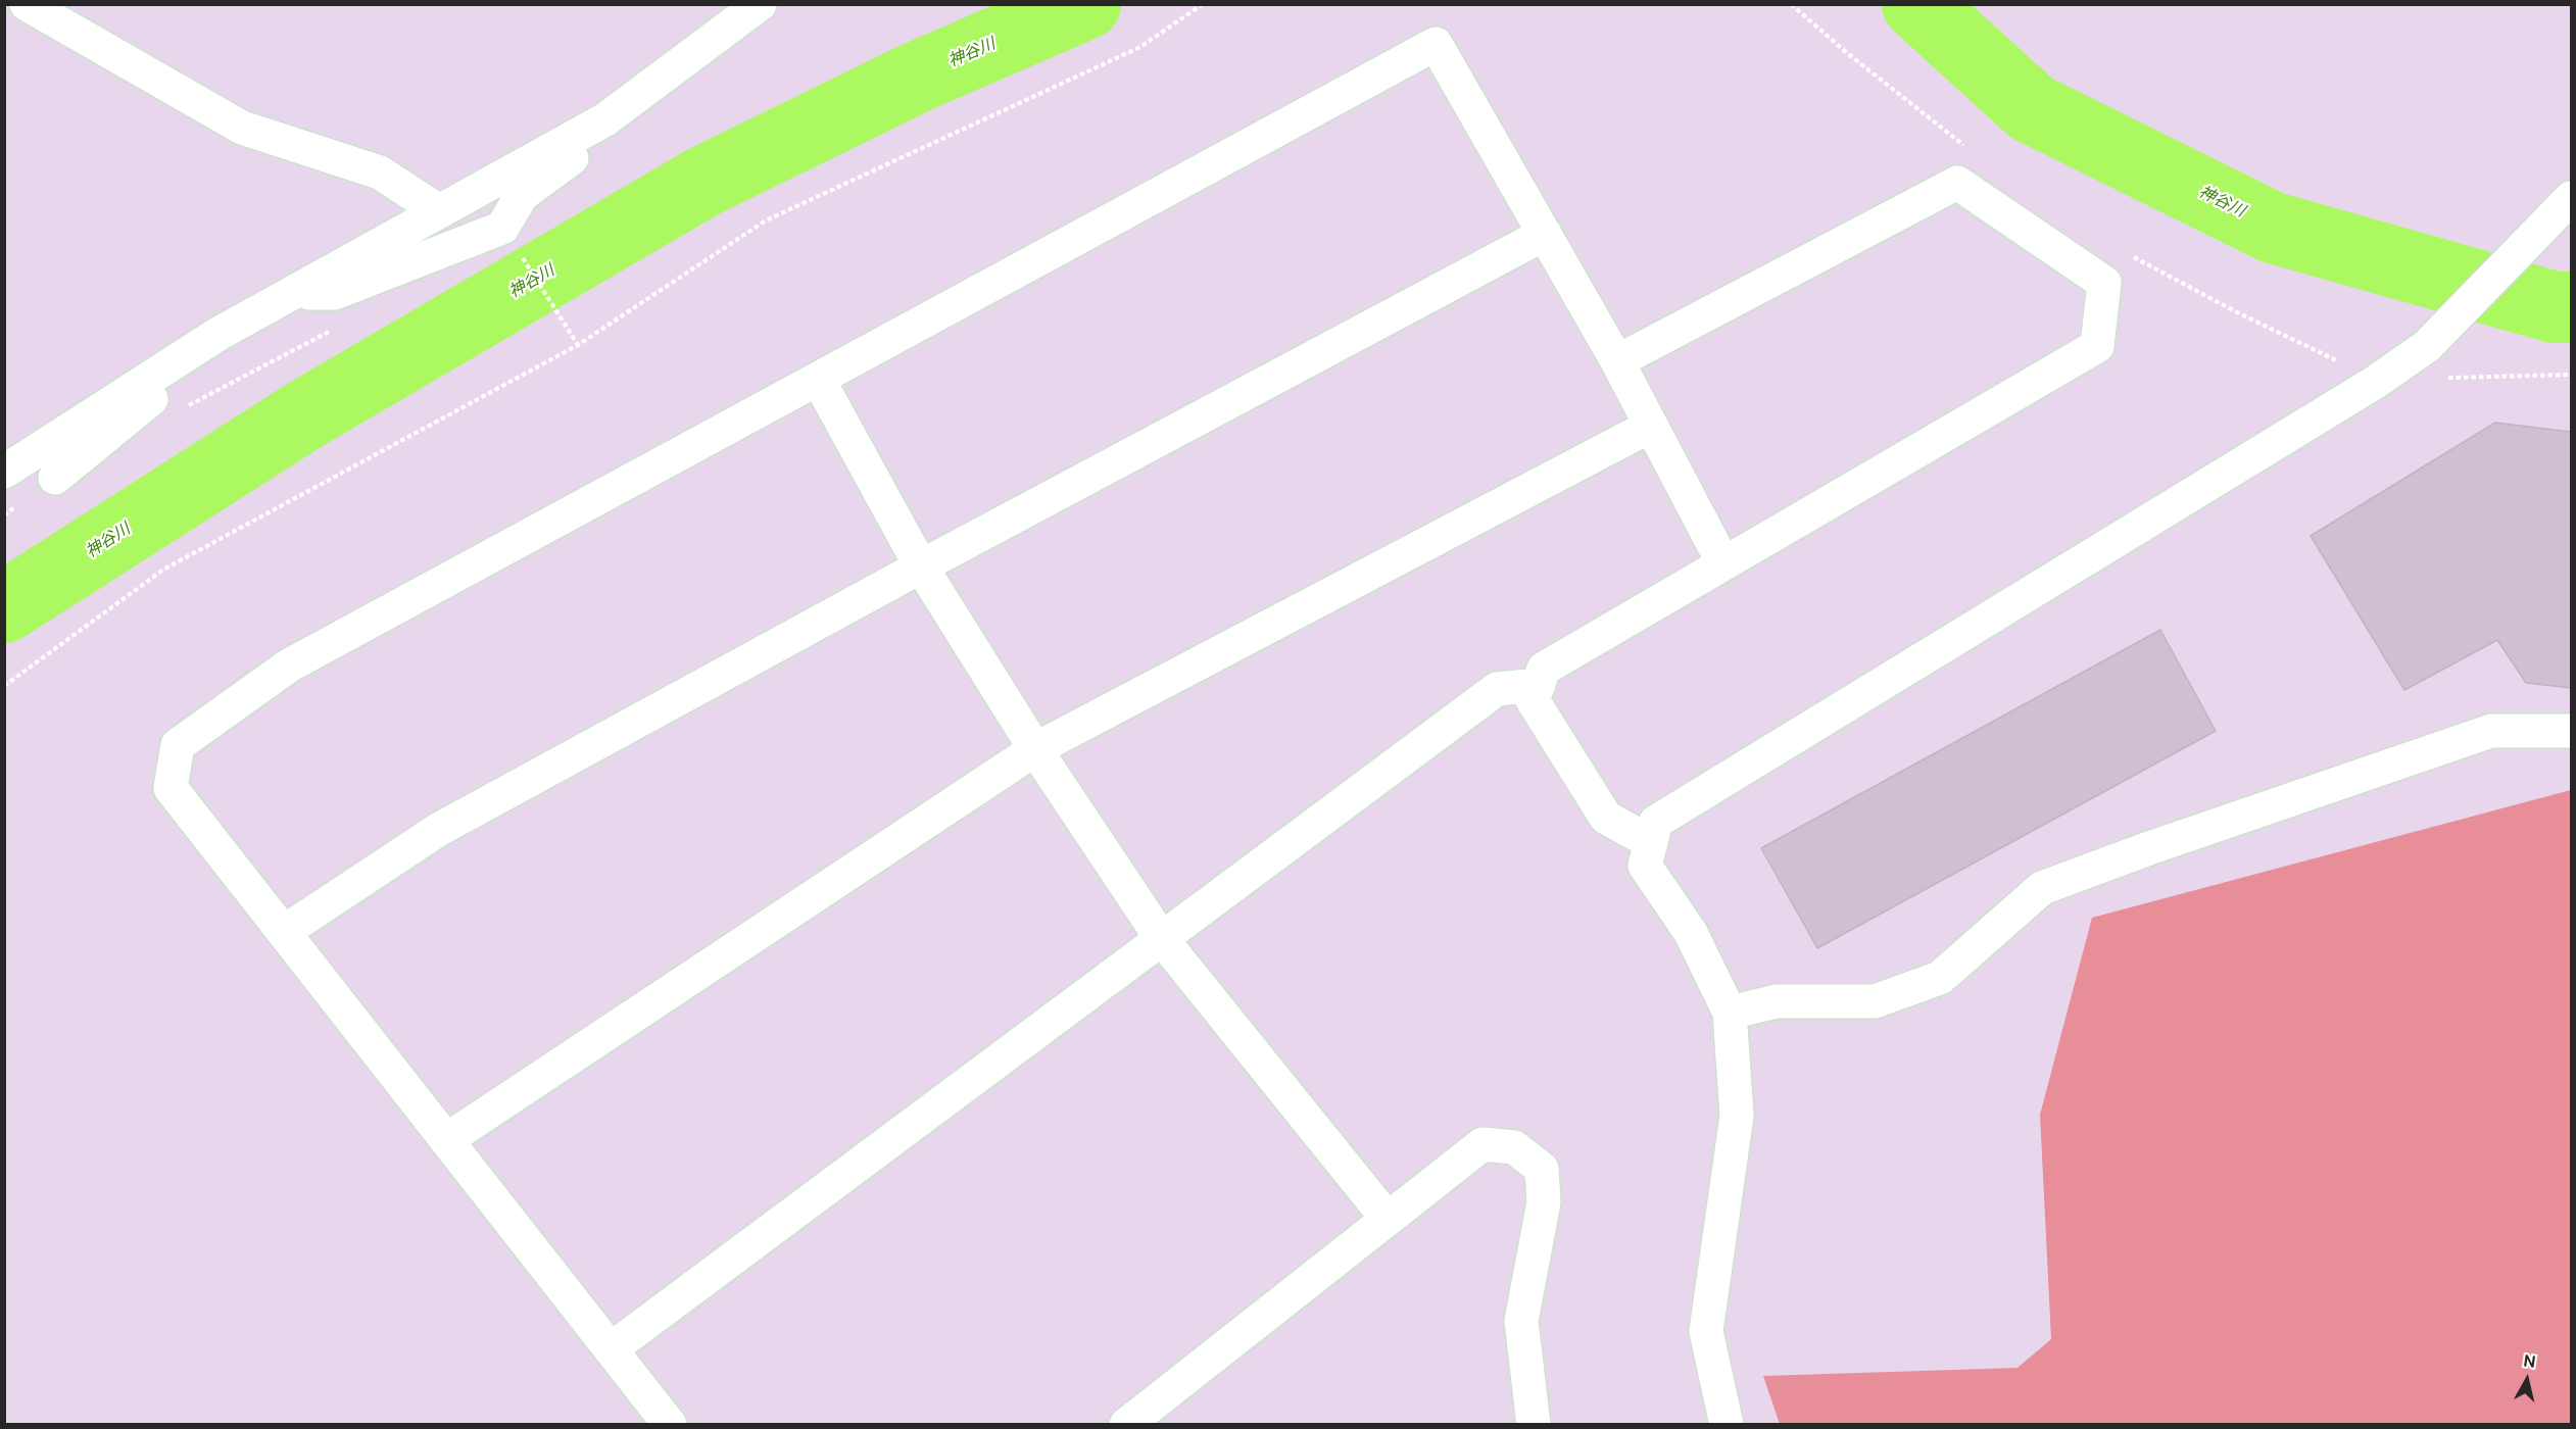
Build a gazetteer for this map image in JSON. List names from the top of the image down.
{
  "water": ["神谷川"],
  "north": "top"
}
